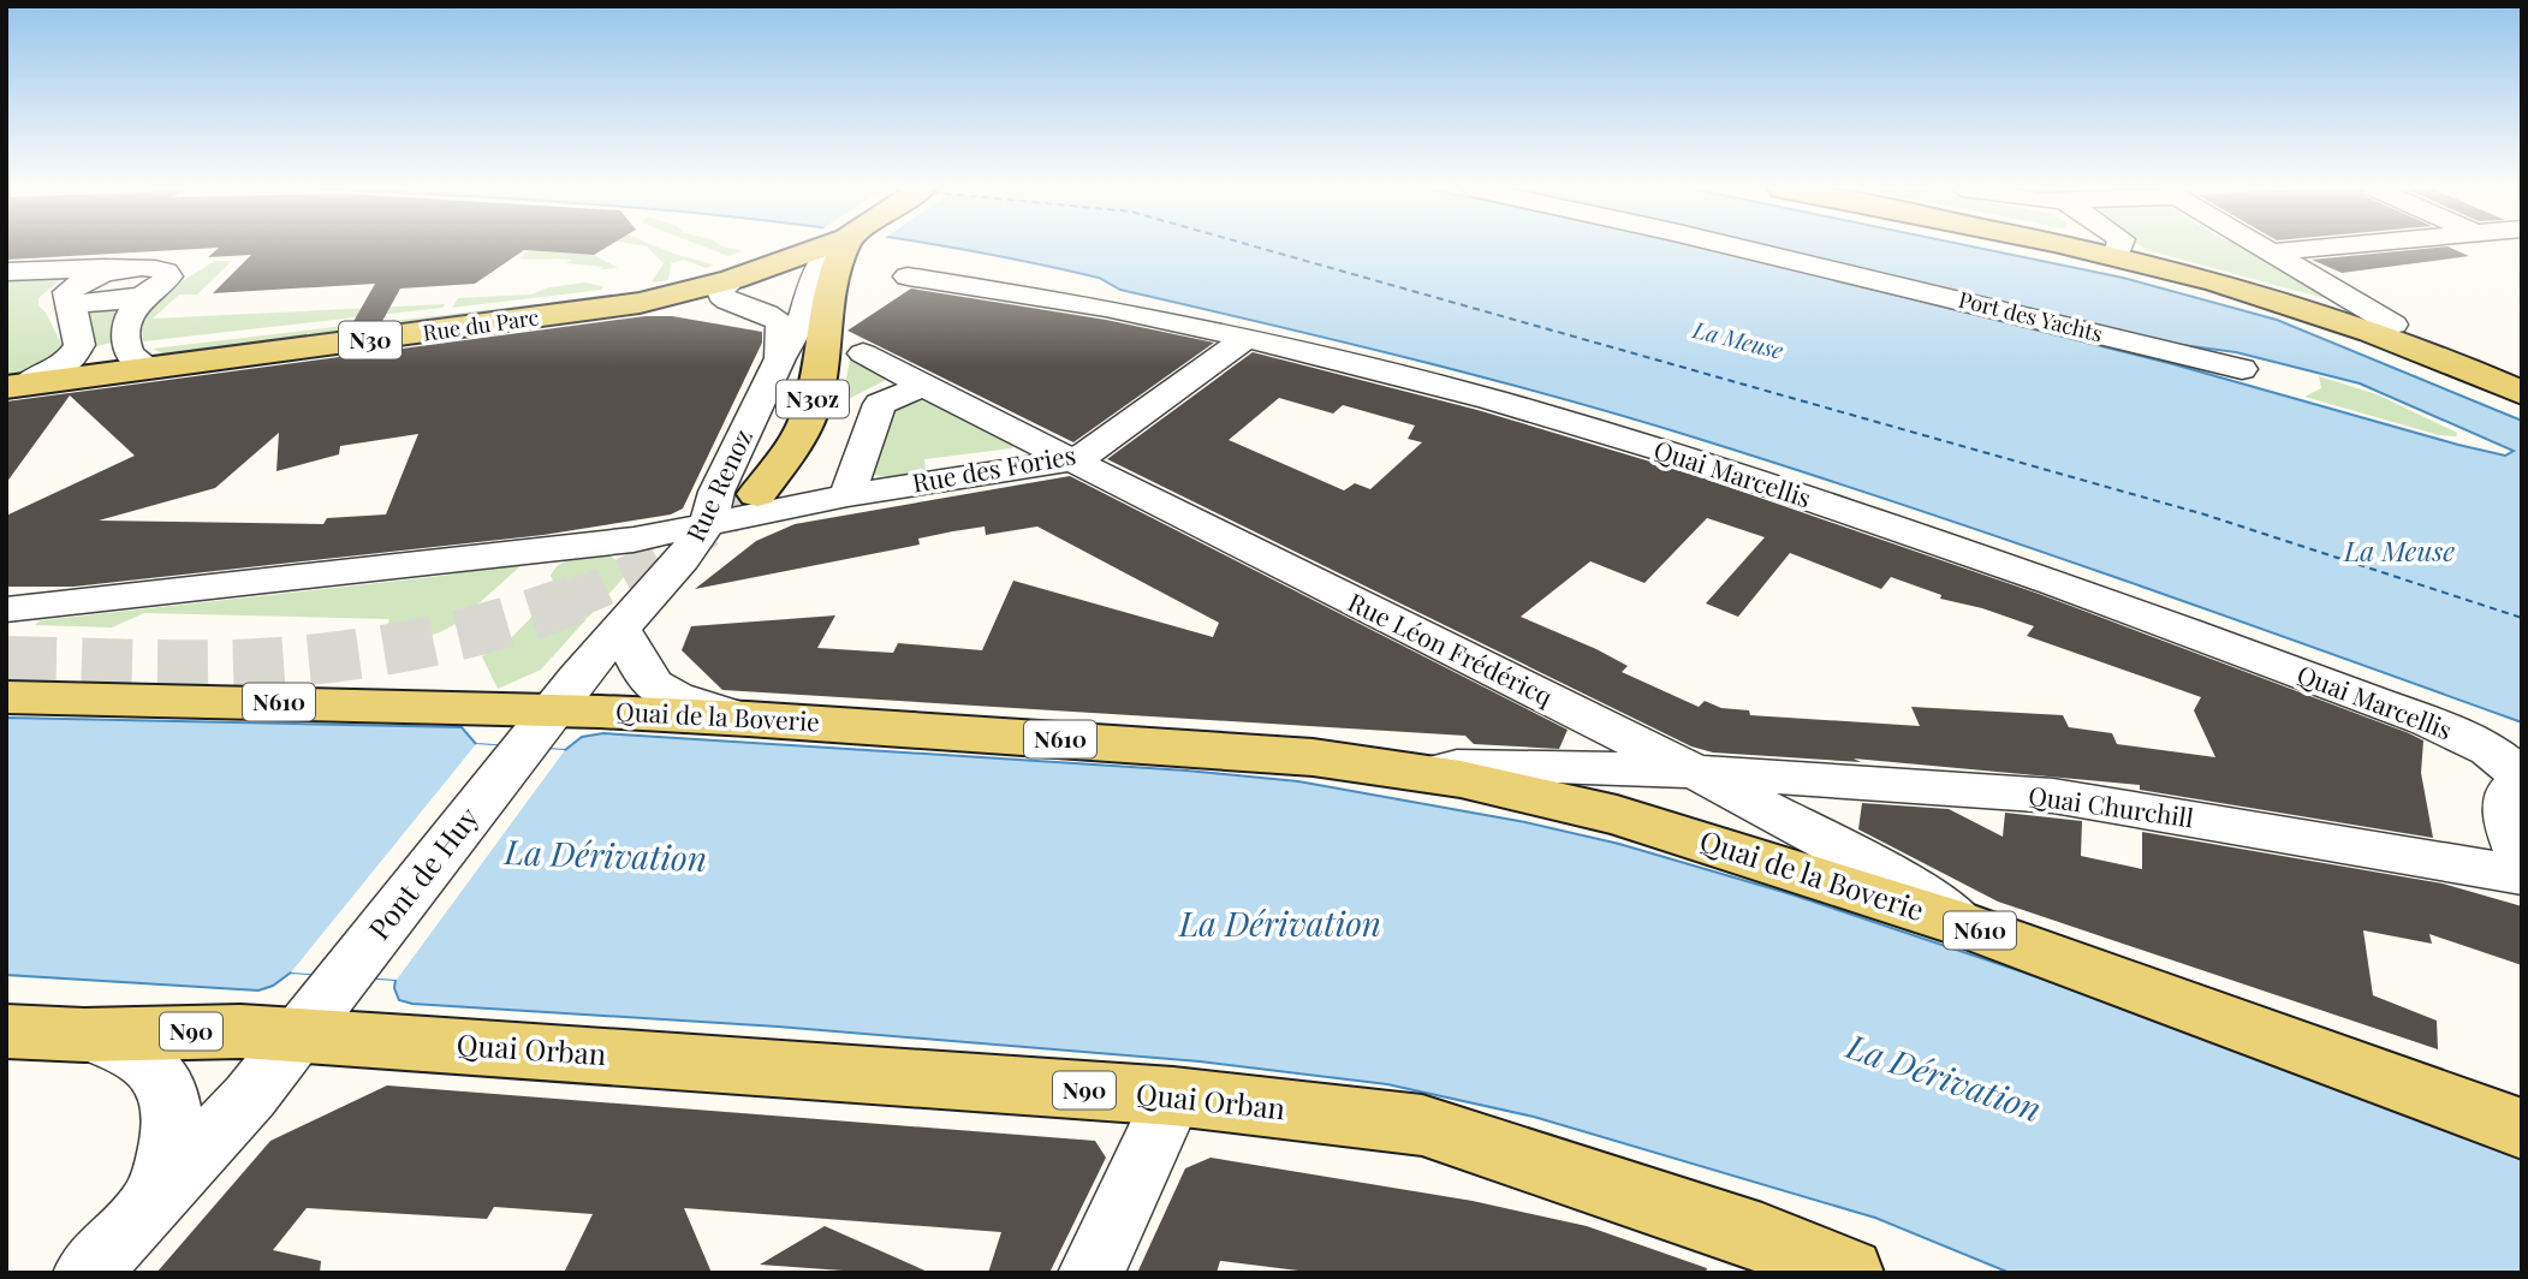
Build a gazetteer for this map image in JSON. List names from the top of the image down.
{
  "streets": {
    "main road": [
      "Rue du Parc",
      "N30",
      "N30z",
      "N610",
      "Quai de la Boverie",
      "N90",
      "Quai Orban"
    ],
    "street": [
      "Port des Yachts",
      "Rue des Fories",
      "Quai Marcellis",
      "Rue Renoz",
      "Rue Léon Frédéricq",
      "Quai Churchill",
      "Pont de Huy"
    ]
  },
  "crossings": [
    ["N30z", "Rue Renoz"],
    ["Rue des Fories", "Quai Marcellis"],
    ["Rue des Fories", "Rue Renoz"],
    ["Rue des Fories", "Rue Léon Frédéricq"],
    ["Rue Renoz", "Quai de la Boverie"],
    ["Rue Renoz", "Pont de Huy"],
    ["Rue Léon Frédéricq", "Quai de la Boverie"],
    ["Rue Léon Frédéricq", "Quai Churchill"],
    ["Quai de la Boverie", "Quai Churchill"],
    ["Quai de la Boverie", "Pont de Huy"],
    ["Pont de Huy", "N90"],
    ["Pont de Huy", "Quai Orban"],
    ["N90", "Quai Orban"]
  ],
  "water": ["La Meuse", "La Dérivation"]
}
